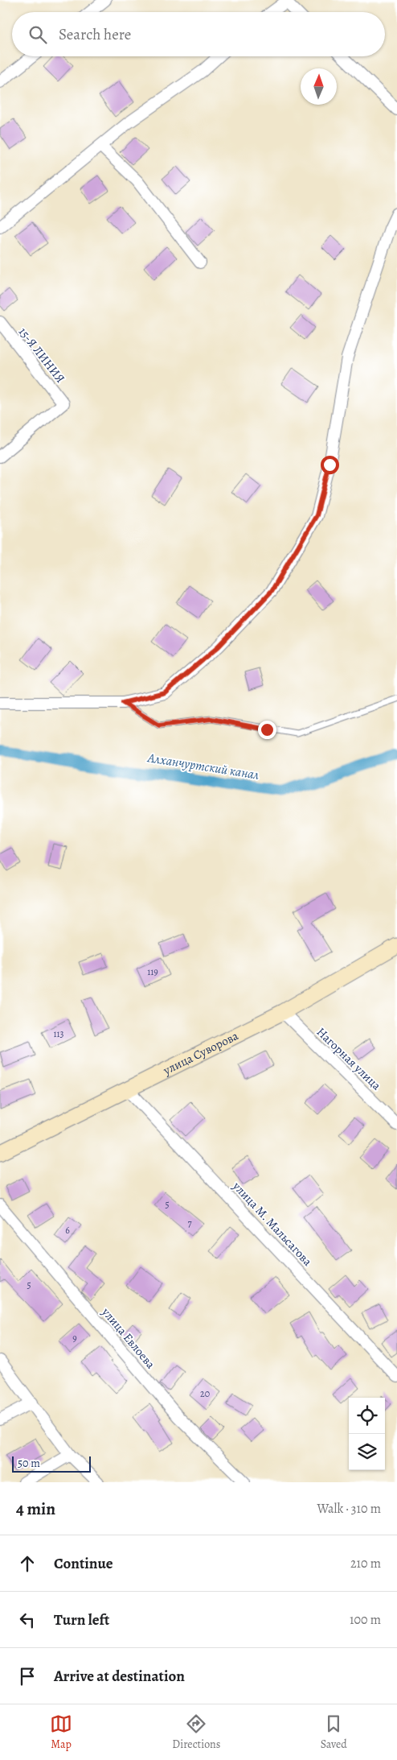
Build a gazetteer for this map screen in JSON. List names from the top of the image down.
{
  "streets": {
    "main road": ["улица Суворова"],
    "street": [
      "15-Я ЛИНИЯ",
      "Нагорная улица",
      "улица М. Мальсагова",
      "улица Евлоева"
    ]
  },
  "crossings": [
    ["улица Суворова", "Нагорная улица"],
    ["улица Суворова", "улица М. Мальсагова"]
  ],
  "water": ["Алханчуртский канал"],
  "house_numbers": [
    "119",
    "113",
    "5",
    "7",
    "6",
    "5",
    "9",
    "20"
  ],
  "scale_bar": "50 m",
  "north": "top",
  "page": {
    "search": "Search here",
    "scale": "50 m",
    "heading": ["4 min", "Walk · 310 m"],
    "list": [
      ["Continue", "210 m"],
      ["Turn left", "100 m"],
      "Arrive at destination"
    ],
    "nav": ["Map", "Directions", "Saved"]
  }
}
